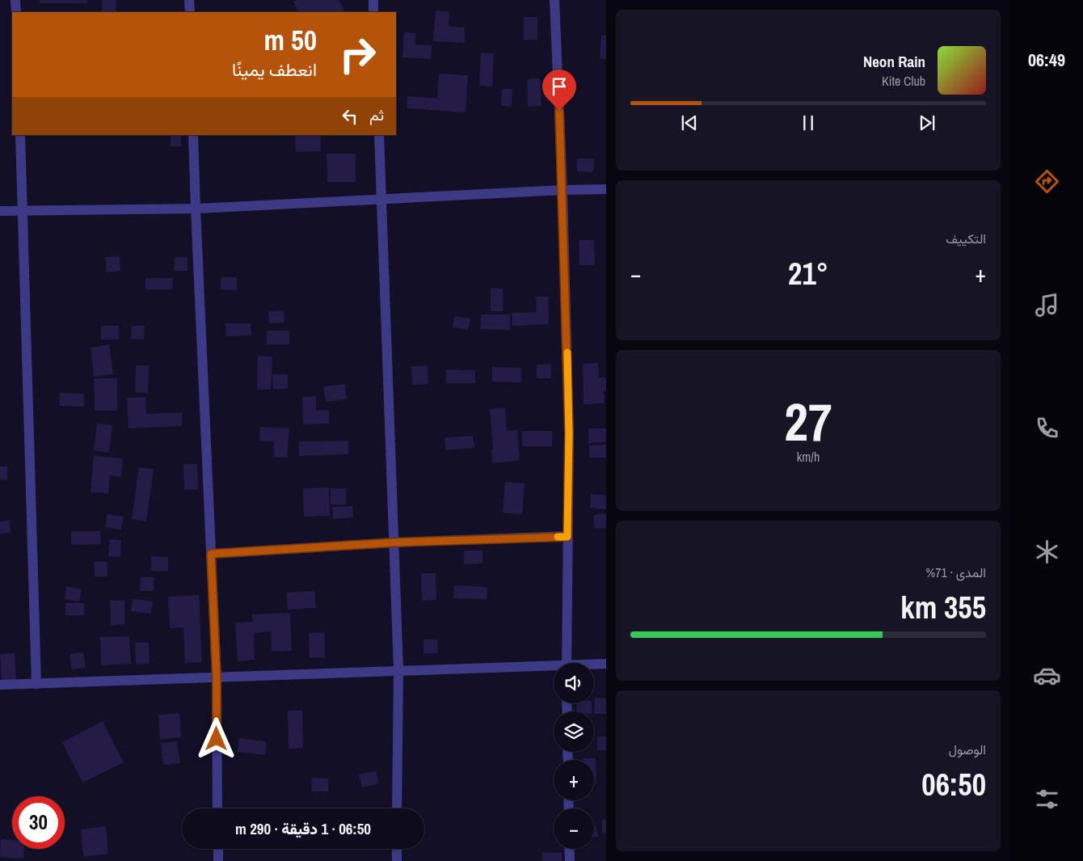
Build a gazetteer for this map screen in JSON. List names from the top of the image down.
{
  "page": {
    "tabs": "06:49",
    "turn": ["50 m", "انعطف يمينًا"],
    "song": ["Neon Rain", "Kite Club"],
    "then": "ثم",
    "tile": [
      "التكييف",
      ["27", "km/h"],
      ["المدى · 71%", "355 km"],
      ["الوصول", "06:50"]
    ],
    "heat": ["−", "21°", "+"],
    "map_buttons": ["+", "−"],
    "limit": "30",
    "trip": "06:50 · 1 دقيقة · 290 m"
  }
}
